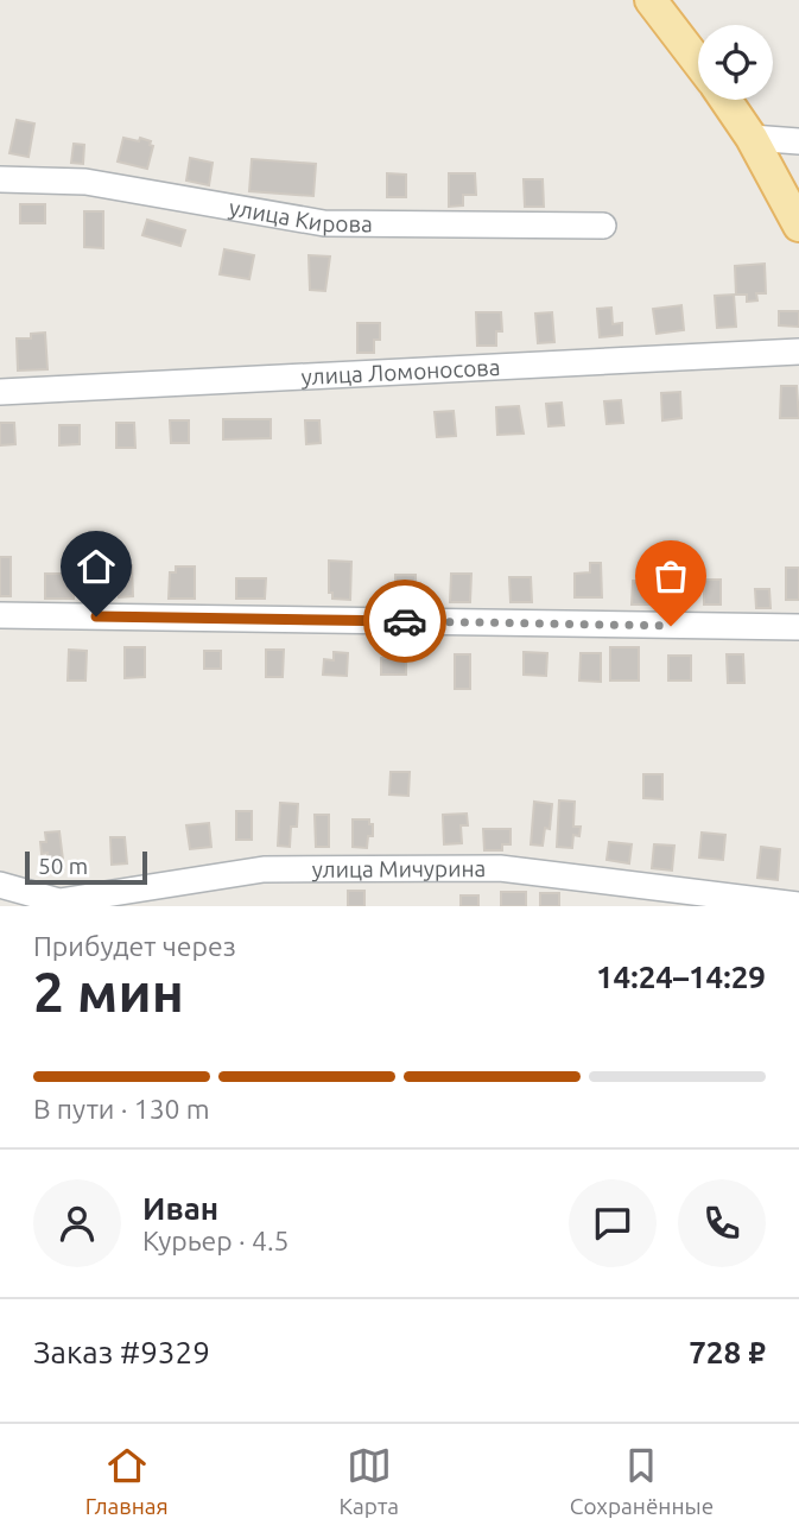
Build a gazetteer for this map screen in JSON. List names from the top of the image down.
{
  "streets": {
    "street": ["улица Кирова", "улица Ломоносова", "улица Мичурина"]
  },
  "scale_bar": "50 m",
  "page": {
    "scale": "50 m",
    "heading": ["2 мин", "Прибудет через", "14:24–14:29"],
    "panel": [
      "Иван",
      "Курьер · 4.5",
      "Заказ #9329",
      "728 ₽"
    ],
    "bar": "В пути · 130 m",
    "tabs": ["Главная", "Карта", "Сохранённые"]
  }
}
